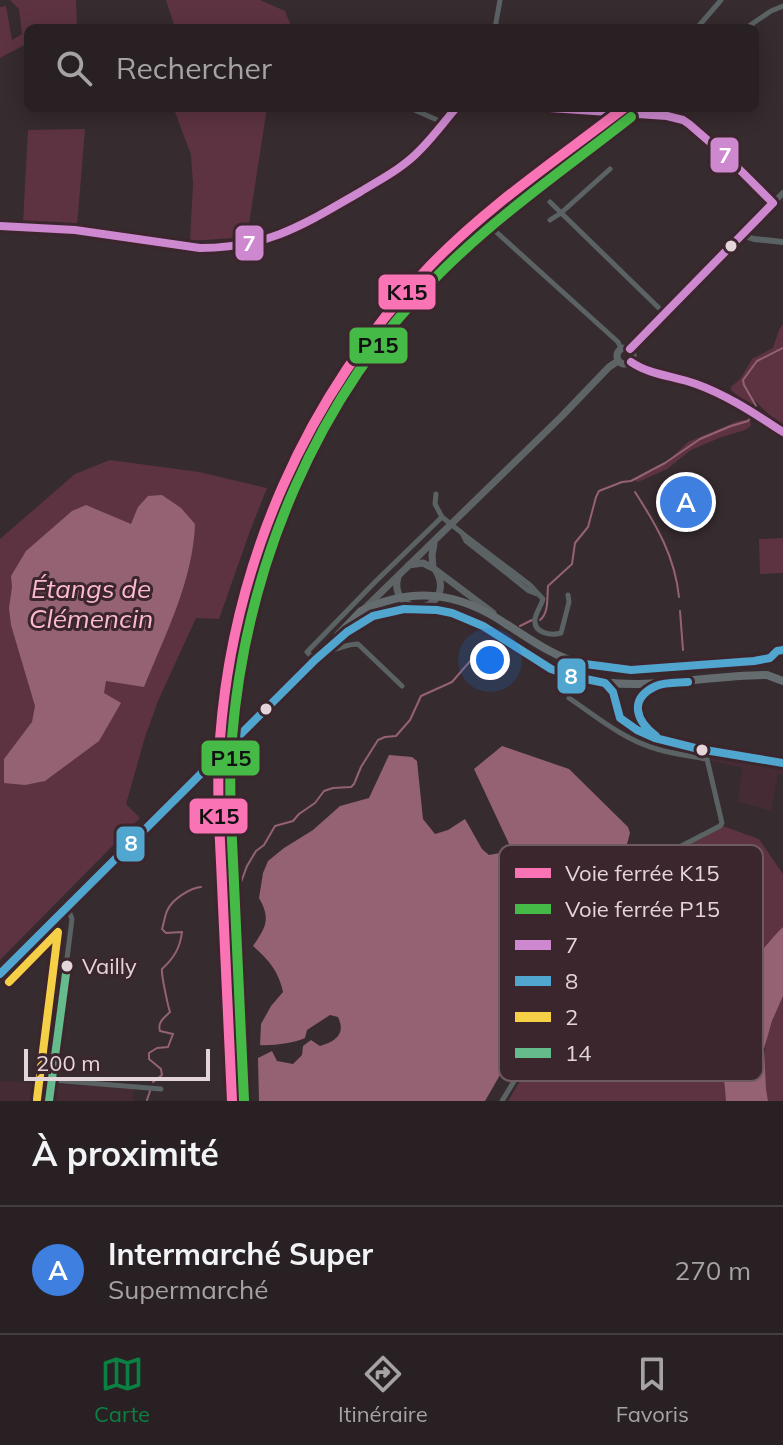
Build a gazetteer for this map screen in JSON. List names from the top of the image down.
{
  "water": ["Étangs de Clémencin"],
  "places": ["Vailly"],
  "lines": [
    "rail line K15",
    "transit line 7",
    "rail line P15",
    "transit line 8",
    "transit line 2",
    "transit line 14"
  ],
  "legend": [
    "Voie ferrée K15",
    "Voie ferrée P15",
    "7",
    "8",
    "2",
    "14"
  ],
  "scale_bar": "200 m",
  "page": {
    "search": "Rechercher",
    "pins": "A",
    "scale": "200 m",
    "heading": "À proximité",
    "list": [
      {
        "mark": "A",
        "name": "Intermarché Super",
        "note": "Supermarché",
        "value": "270 m"
      }
    ],
    "nav": ["Carte", "Itinéraire", "Favoris"]
  }
}
